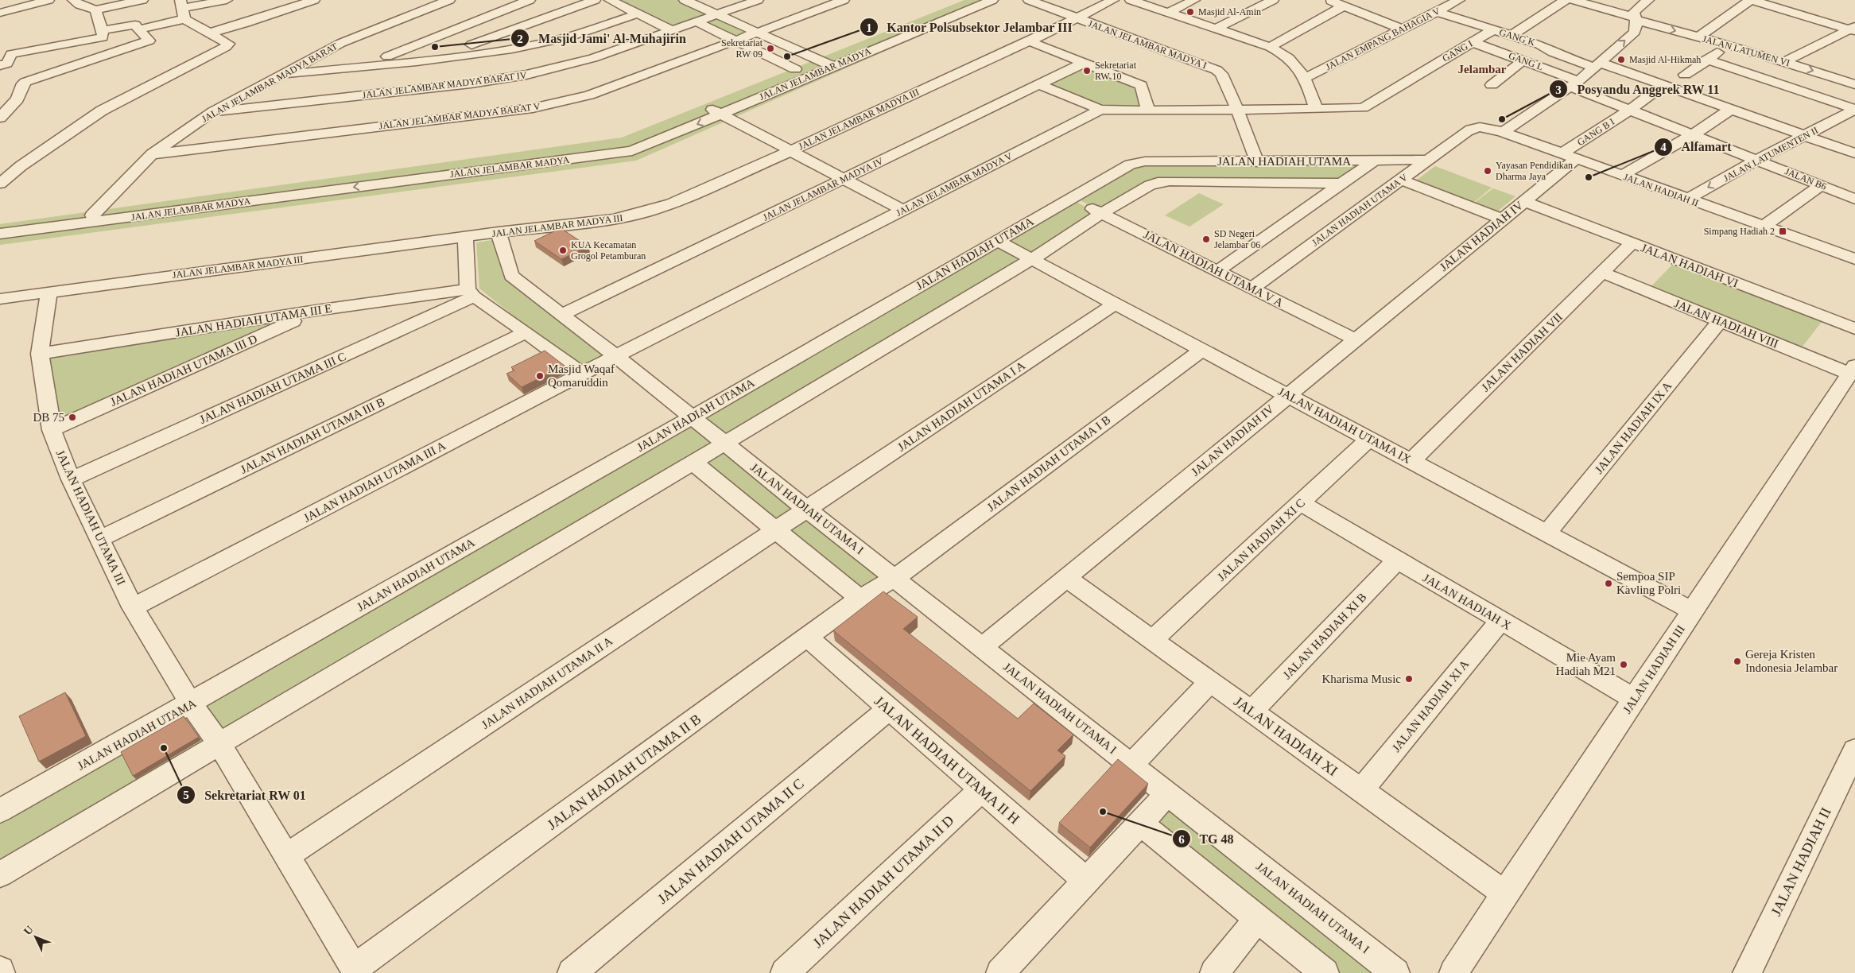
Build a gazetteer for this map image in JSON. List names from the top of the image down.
{
  "streets": {
    "street": [
      "GANG K",
      "JALAN EMPANG BAHAGIA V",
      "JALAN JELAMBAR MADYA I",
      "GANG I",
      "JALAN LATUMEN VI",
      "GANG L",
      "JALAN JELAMBAR MADYA",
      "JALAN JELAMBAR MADYA BARAT",
      "JALAN JELAMBAR MADYA BARAT IV",
      "JALAN JELAMBAR MADYA BARAT V",
      "JALAN JELAMBAR MADYA III",
      "GANG B I",
      "JALAN LATUMENTEN II",
      "JALAN HADIAH UTAMA",
      "JALAN B6",
      "JALAN JELAMBAR MADYA V",
      "JALAN JELAMBAR MADYA IV",
      "JALAN HADIAH II",
      "JALAN HADIAH UTAMA V",
      "JALAN HADIAH IV",
      "JALAN HADIAH VI",
      "JALAN HADIAH UTAMA V A",
      "JALAN HADIAH UTAMA III E",
      "JALAN HADIAH VIII",
      "JALAN HADIAH VII",
      "JALAN HADIAH UTAMA III D",
      "JALAN HADIAH UTAMA III C",
      "JALAN HADIAH UTAMA I A",
      "JALAN HADIAH UTAMA IX",
      "JALAN HADIAH IX A",
      "JALAN HADIAH UTAMA III B",
      "JALAN HADIAH UTAMA I B",
      "JALAN HADIAH UTAMA III A",
      "JALAN HADIAH UTAMA I",
      "JALAN HADIAH UTAMA III",
      "JALAN HADIAH XI C",
      "JALAN HADIAH X",
      "JALAN HADIAH XI B",
      "JALAN HADIAH III",
      "JALAN HADIAH UTAMA II A",
      "JALAN HADIAH XI A",
      "JALAN HADIAH XI",
      "JALAN HADIAH UTAMA II H",
      "JALAN HADIAH UTAMA II B",
      "JALAN HADIAH UTAMA II C",
      "JALAN HADIAH UTAMA II D"
    ]
  },
  "crossings": [
    ["GANG K", "JALAN EMPANG BAHAGIA V"],
    ["GANG K", "GANG I"],
    ["GANG K", "JALAN LATUMENTEN II"],
    ["JALAN JELAMBAR MADYA I", "JALAN JELAMBAR MADYA III"],
    ["JALAN JELAMBAR MADYA I", "JALAN HADIAH UTAMA"],
    ["JALAN JELAMBAR MADYA I", "JALAN JELAMBAR MADYA V"],
    ["GANG I", "GANG L"],
    ["GANG I", "JALAN JELAMBAR MADYA V"],
    ["GANG L", "GANG B I"],
    ["GANG L", "JALAN B6"],
    ["JALAN JELAMBAR MADYA", "JALAN JELAMBAR MADYA BARAT"],
    ["JALAN JELAMBAR MADYA BARAT", "JALAN JELAMBAR MADYA BARAT IV"],
    ["JALAN JELAMBAR MADYA BARAT", "JALAN JELAMBAR MADYA BARAT V"],
    ["JALAN JELAMBAR MADYA BARAT IV", "JALAN JELAMBAR MADYA BARAT V"],
    ["JALAN JELAMBAR MADYA III", "JALAN HADIAH UTAMA I"],
    ["JALAN JELAMBAR MADYA III", "JALAN HADIAH UTAMA III"],
    ["GANG B I", "JALAN HADIAH II"],
    ["GANG B I", "JALAN HADIAH IV"],
    ["JALAN LATUMENTEN II", "JALAN B6"],
    ["JALAN LATUMENTEN II", "JALAN HADIAH II"],
    ["JALAN HADIAH UTAMA", "JALAN HADIAH UTAMA V"],
    ["JALAN HADIAH UTAMA", "JALAN HADIAH UTAMA V A"],
    ["JALAN HADIAH UTAMA", "JALAN HADIAH UTAMA IX"],
    ["JALAN HADIAH UTAMA", "JALAN HADIAH UTAMA I"],
    ["JALAN HADIAH UTAMA", "JALAN HADIAH UTAMA III"],
    ["JALAN JELAMBAR MADYA V", "JALAN HADIAH UTAMA III A"],
    ["JALAN JELAMBAR MADYA V", "JALAN HADIAH UTAMA I"],
    ["JALAN JELAMBAR MADYA IV", "JALAN HADIAH UTAMA I"],
    ["JALAN HADIAH II", "JALAN HADIAH UTAMA V"],
    ["JALAN HADIAH II", "JALAN HADIAH IV"],
    ["JALAN HADIAH UTAMA V", "JALAN HADIAH UTAMA V A"],
    ["JALAN HADIAH IV", "JALAN HADIAH VI"],
    ["JALAN HADIAH IV", "JALAN HADIAH UTAMA V A"],
    ["JALAN HADIAH IV", "JALAN HADIAH UTAMA IX"],
    ["JALAN HADIAH IV", "JALAN HADIAH UTAMA I"],
    ["JALAN HADIAH IV", "JALAN HADIAH XI"],
    ["JALAN HADIAH VI", "JALAN HADIAH VII"],
    ["JALAN HADIAH UTAMA III E", "JALAN HADIAH UTAMA III D"],
    ["JALAN HADIAH UTAMA III E", "JALAN HADIAH UTAMA III C"],
    ["JALAN HADIAH UTAMA III E", "JALAN HADIAH UTAMA III"],
    ["JALAN HADIAH VIII", "JALAN HADIAH VII"],
    ["JALAN HADIAH VIII", "JALAN HADIAH IX A"],
    ["JALAN HADIAH VIII", "JALAN HADIAH III"],
    ["JALAN HADIAH VII", "JALAN HADIAH UTAMA IX"],
    ["JALAN HADIAH UTAMA III D", "JALAN HADIAH UTAMA III"],
    ["JALAN HADIAH UTAMA III C", "JALAN HADIAH UTAMA III"],
    ["JALAN HADIAH UTAMA I A", "JALAN HADIAH UTAMA IX"],
    ["JALAN HADIAH UTAMA I A", "JALAN HADIAH UTAMA I"],
    ["JALAN HADIAH UTAMA I A", "JALAN HADIAH UTAMA II A"],
    ["JALAN HADIAH UTAMA IX", "JALAN HADIAH IX A"],
    ["JALAN HADIAH UTAMA IX", "JALAN HADIAH UTAMA I B"],
    ["JALAN HADIAH UTAMA IX", "JALAN HADIAH XI C"],
    ["JALAN HADIAH UTAMA IX", "JALAN HADIAH III"],
    ["JALAN HADIAH UTAMA III B", "JALAN HADIAH UTAMA III"],
    ["JALAN HADIAH UTAMA I B", "JALAN HADIAH UTAMA I"],
    ["JALAN HADIAH UTAMA I B", "JALAN HADIAH UTAMA II B"],
    ["JALAN HADIAH UTAMA III A", "JALAN HADIAH UTAMA I"],
    ["JALAN HADIAH UTAMA III A", "JALAN HADIAH UTAMA III"],
    ["JALAN HADIAH UTAMA I", "JALAN HADIAH UTAMA II A"],
    ["JALAN HADIAH UTAMA I", "JALAN HADIAH UTAMA II B"],
    ["JALAN HADIAH UTAMA III", "JALAN HADIAH UTAMA II A"],
    ["JALAN HADIAH UTAMA III", "JALAN HADIAH UTAMA II B"],
    ["JALAN HADIAH XI C", "JALAN HADIAH X"],
    ["JALAN HADIAH XI C", "JALAN HADIAH XI"],
    ["JALAN HADIAH X", "JALAN HADIAH XI B"],
    ["JALAN HADIAH X", "JALAN HADIAH III"],
    ["JALAN HADIAH X", "JALAN HADIAH XI A"],
    ["JALAN HADIAH XI B", "JALAN HADIAH XI"],
    ["JALAN HADIAH III", "JALAN HADIAH XI"],
    ["JALAN HADIAH XI A", "JALAN HADIAH XI"],
    ["JALAN HADIAH UTAMA II H", "JALAN HADIAH UTAMA II B"],
    ["JALAN HADIAH UTAMA II H", "JALAN HADIAH UTAMA II C"],
    ["JALAN HADIAH UTAMA II H", "JALAN HADIAH UTAMA II D"]
  ],
  "districts": ["Jelambar"],
  "places": {
    "other": [
      "Masjid Al-Amin",
      "Masjid Jami' Al-Muhajirin",
      "Sekretariat RW 09",
      "Kantor Polsubsektor Jelambar III",
      "Masjid Al-Hikmah",
      "Sekretariat RW 10",
      "Posyandu Anggrek RW 11",
      "Yayasan Pendidikan Dharma Jaya",
      "Alfamart",
      "SD Negeri Jelambar 06",
      "KUA Kecamatan Grogol Petamburan",
      "Masjid Waqaf Qomaruddin",
      "DB 75",
      "Sempoa SIP Kavling Polri",
      "Gereja Kristen Indonesia Jelambar",
      "Mie Ayam Hadiah M21",
      "Kharisma Music",
      "Sekretariat RW 01",
      "TG 48"
    ],
    "transit": ["Simpang Hadiah 2"]
  },
  "north": "top left"
}
